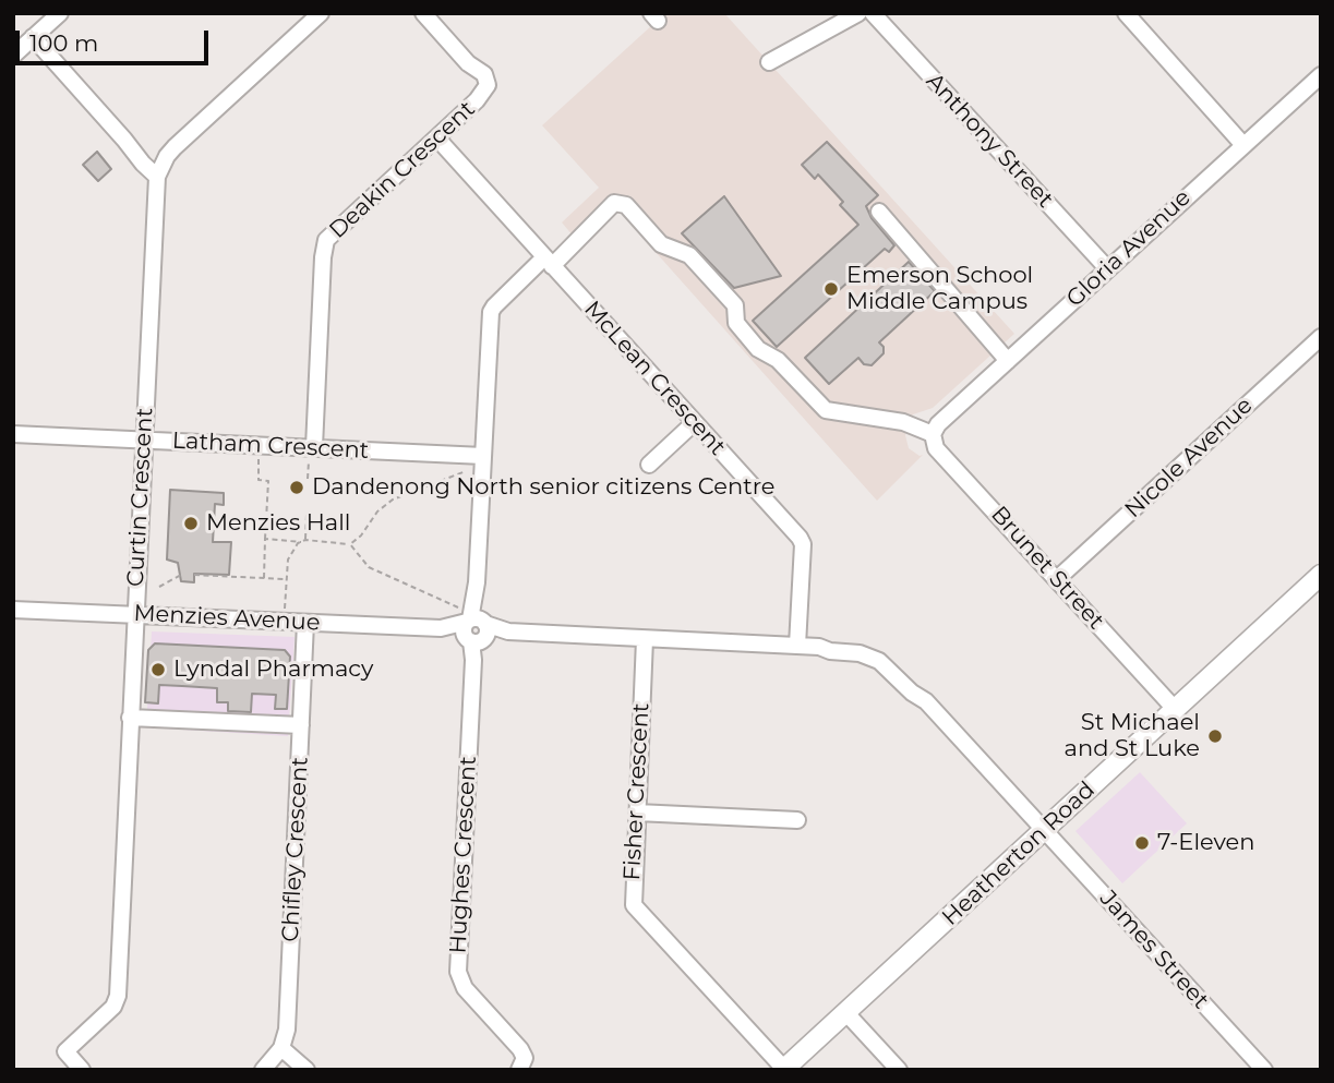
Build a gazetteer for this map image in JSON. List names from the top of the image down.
{
  "streets": {
    "main road": ["Heatherton Road"],
    "street": [
      "Anthony Street",
      "Deakin Crescent",
      "Gloria Avenue",
      "McLean Crescent",
      "Latham Crescent",
      "Nicole Avenue",
      "Curtin Crescent",
      "Brunet Street",
      "Menzies Avenue",
      "Fisher Crescent",
      "Chifley Crescent",
      "Hughes Crescent",
      "James Street"
    ]
  },
  "crossings": [
    ["Anthony Street", "Gloria Avenue"],
    ["Deakin Crescent", "McLean Crescent"],
    ["Deakin Crescent", "Latham Crescent"],
    ["Gloria Avenue", "Brunet Street"],
    ["Gloria Avenue", "Hughes Crescent"],
    ["McLean Crescent", "Menzies Avenue"],
    ["McLean Crescent", "Hughes Crescent"],
    ["Latham Crescent", "Curtin Crescent"],
    ["Latham Crescent", "Hughes Crescent"],
    ["Nicole Avenue", "Brunet Street"],
    ["Curtin Crescent", "Menzies Avenue"],
    ["Brunet Street", "Heatherton Road"],
    ["Brunet Street", "Hughes Crescent"],
    ["Menzies Avenue", "Fisher Crescent"],
    ["Menzies Avenue", "Chifley Crescent"],
    ["Menzies Avenue", "Heatherton Road"],
    ["Menzies Avenue", "Hughes Crescent"],
    ["Menzies Avenue", "James Street"],
    ["Fisher Crescent", "Heatherton Road"],
    ["Heatherton Road", "James Street"]
  ],
  "places": [
    "Emerson School Middle Campus",
    "Dandenong North senior citizens Centre",
    "Menzies Hall",
    "Lyndal Pharmacy",
    "St Michael and St Luke",
    "7-Eleven"
  ],
  "scale_bar": "100 m"
}
